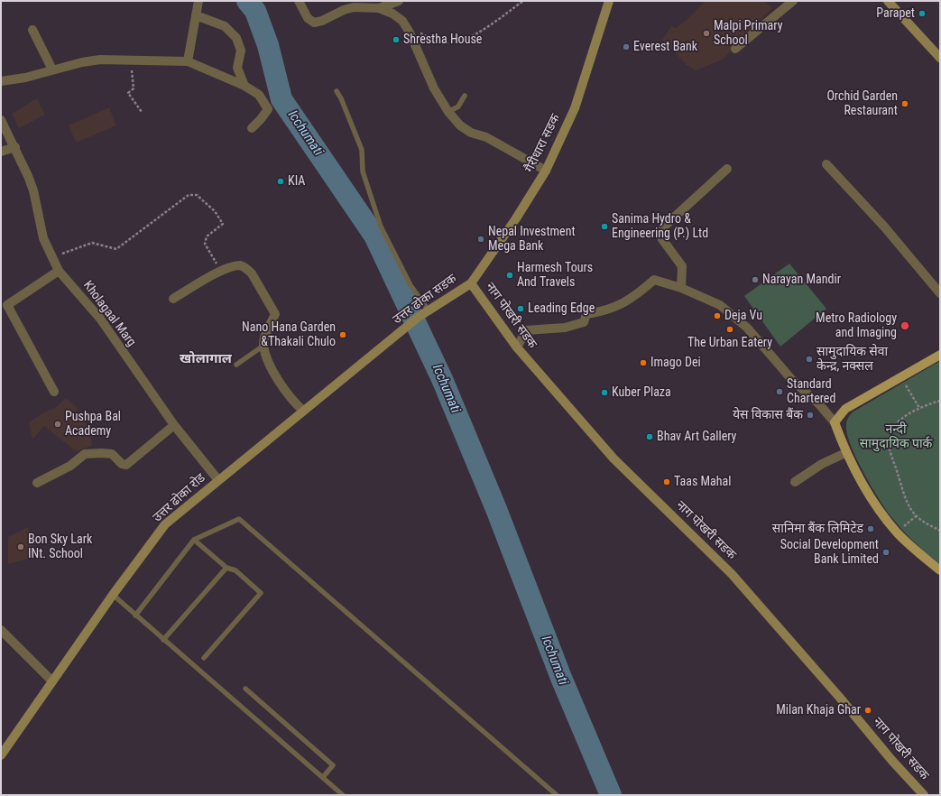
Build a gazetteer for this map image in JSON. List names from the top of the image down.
{
  "streets": {
    "main road": [
      "गैरीधारा सडक",
      "उत्तर ढोका सडक",
      "नाग पोखरी सडक",
      "उत्तर ढोका रोड"
    ],
    "street": ["Kholagaal Marg"]
  },
  "crossings": [
    ["गैरीधारा सडक", "उत्तर ढोका सडक"],
    ["गैरीधारा सडक", "नाग पोखरी सडक"],
    ["उत्तर ढोका सडक", "नाग पोखरी सडक"],
    ["उत्तर ढोका सडक", "उत्तर ढोका रोड"],
    ["Kholagaal Marg", "उत्तर ढोका रोड"]
  ],
  "districts": ["खोलागाल"],
  "water": ["Icchumati"],
  "parks": ["नन्दी सामुदायिक पार्क"],
  "places": [
    "Parapet",
    "Malpi Primary School",
    "Shrestha House",
    "Everest Bank",
    "Orchid Garden Restaurant",
    "KIA",
    "Sanima Hydro & Engineering (P.) Ltd",
    "Nepal Investment Mega Bank",
    "Harmesh Tours And Travels",
    "Narayan Mandir",
    "Leading Edge",
    "Deja Vu",
    "Metro Radiology and Imaging",
    "The Urban Eatery",
    "Nano Hana Garden &Thakali Chulo",
    "सामुदायिक सेवा केन्द्र, नक्सल",
    "Imago Dei",
    "Standard Chartered",
    "Kuber Plaza",
    "येस विकास बैंक",
    "Pushpa Bal Academy",
    "Bhav Art Gallery",
    "Taas Mahal",
    "सानिमा बैंक लिमिटेड",
    "Bon Sky Lark INt. School",
    "Social Development Bank Limited",
    "Milan Khaja Ghar"
  ]
}
